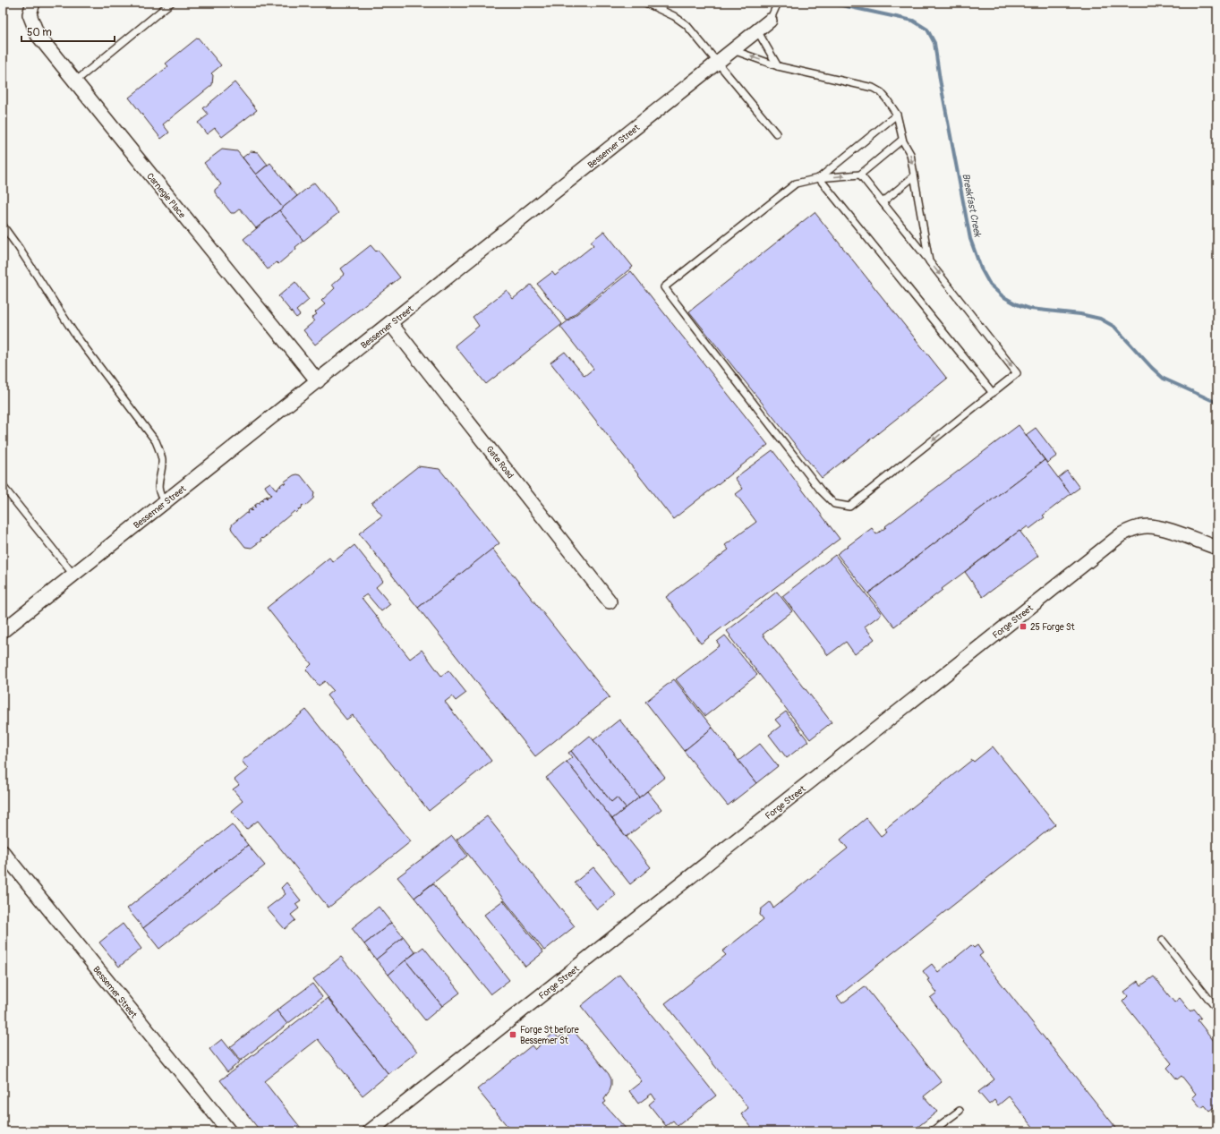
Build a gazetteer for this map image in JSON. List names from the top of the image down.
{
  "streets": {
    "street": [
      "Bessemer Street",
      "Carnegie Place",
      "Gate Road",
      "Forge Street"
    ]
  },
  "crossings": [
    ["Bessemer Street", "Carnegie Place"],
    ["Bessemer Street", "Gate Road"]
  ],
  "water": ["Breakfast Creek"],
  "places": {
    "transit": ["25 Forge St", "Forge St before Bessemer St"]
  },
  "scale_bar": "50 m"
}
